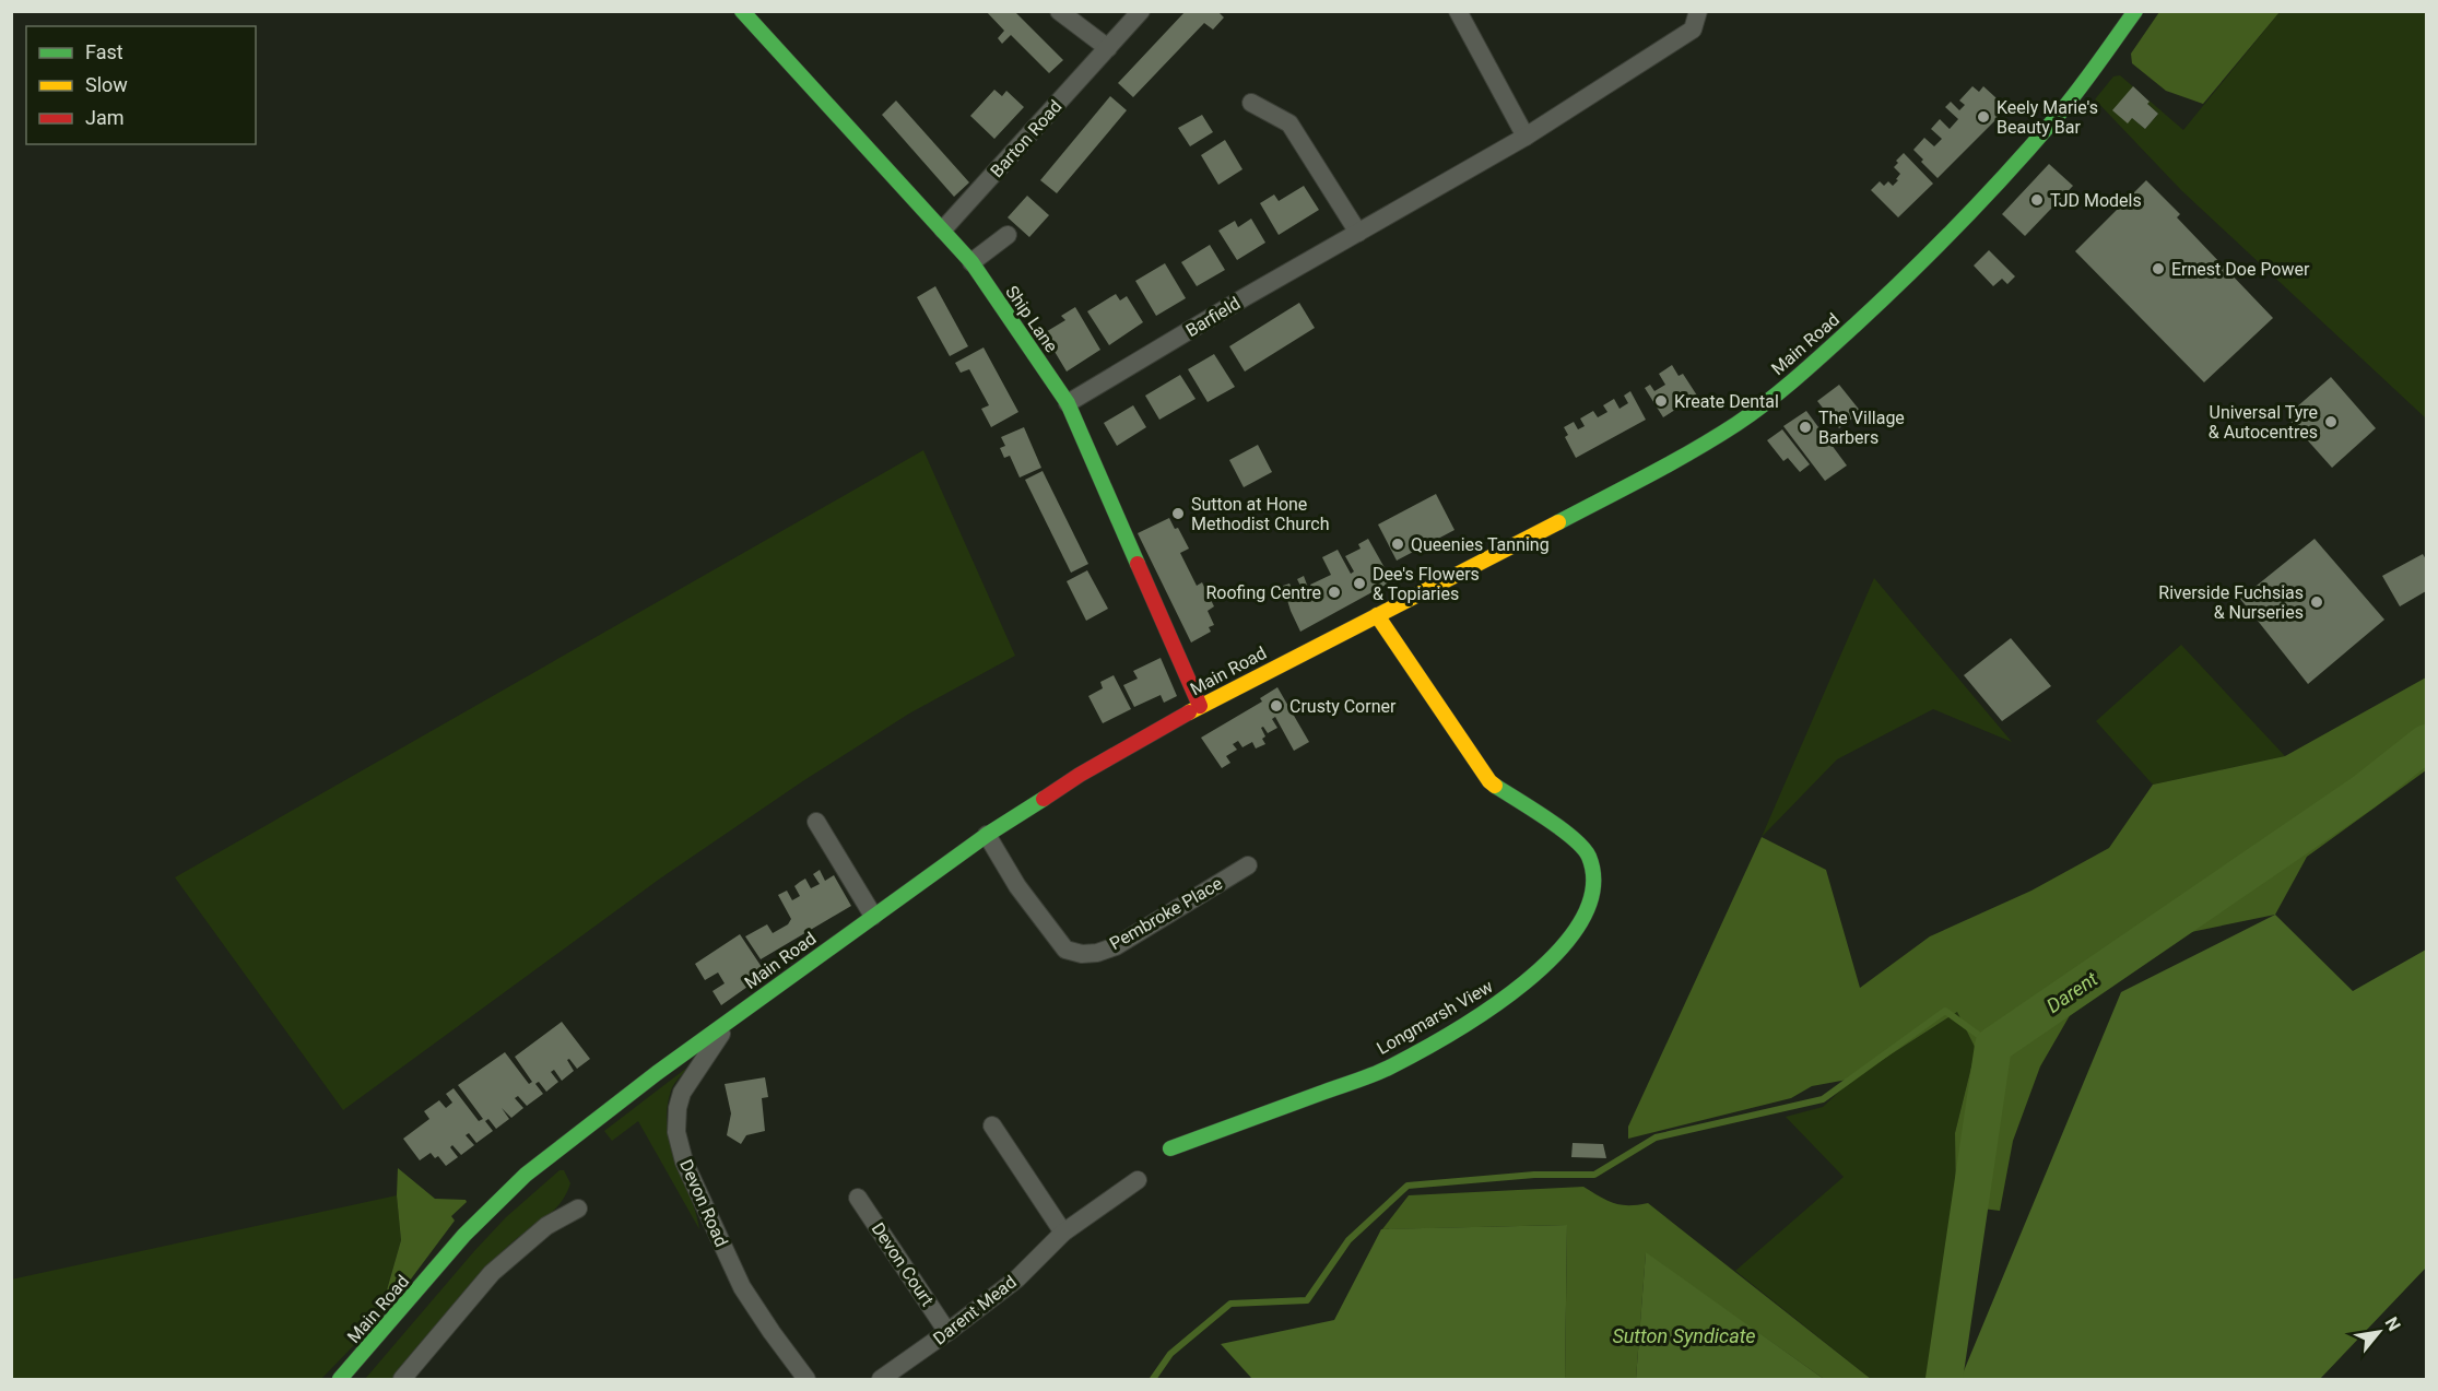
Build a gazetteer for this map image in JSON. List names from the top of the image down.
{
  "streets": {
    "main road": ["Ship Lane", "Main Road", "Longmarsh View"],
    "street": [
      "Barton Road",
      "Barfield",
      "Pembroke Place",
      "Devon Road",
      "Devon Court",
      "Darent Mead"
    ]
  },
  "crossings": [
    ["Barton Road", "Ship Lane"],
    ["Barfield", "Ship Lane"],
    ["Ship Lane", "Main Road"],
    ["Main Road", "Pembroke Place"],
    ["Main Road", "Longmarsh View"],
    ["Main Road", "Devon Road"],
    ["Devon Court", "Darent Mead"]
  ],
  "water": ["Darent", "Sutton Syndicate"],
  "places": [
    "Keely Marie's Beauty Bar",
    "TJD Models",
    "Ernest Doe Power",
    "Kreate Dental",
    "Universal Tyre & Autocentres",
    "The Village Barbers",
    "Sutton at Hone Methodist Church",
    "Queenies Tanning",
    "Dee's Flowers & Topiaries",
    "Roofing Centre",
    "Riverside Fuchsias & Nurseries",
    "Crusty Corner"
  ],
  "legend": ["Fast", "Slow", "Jam"],
  "north": "top right"
}
